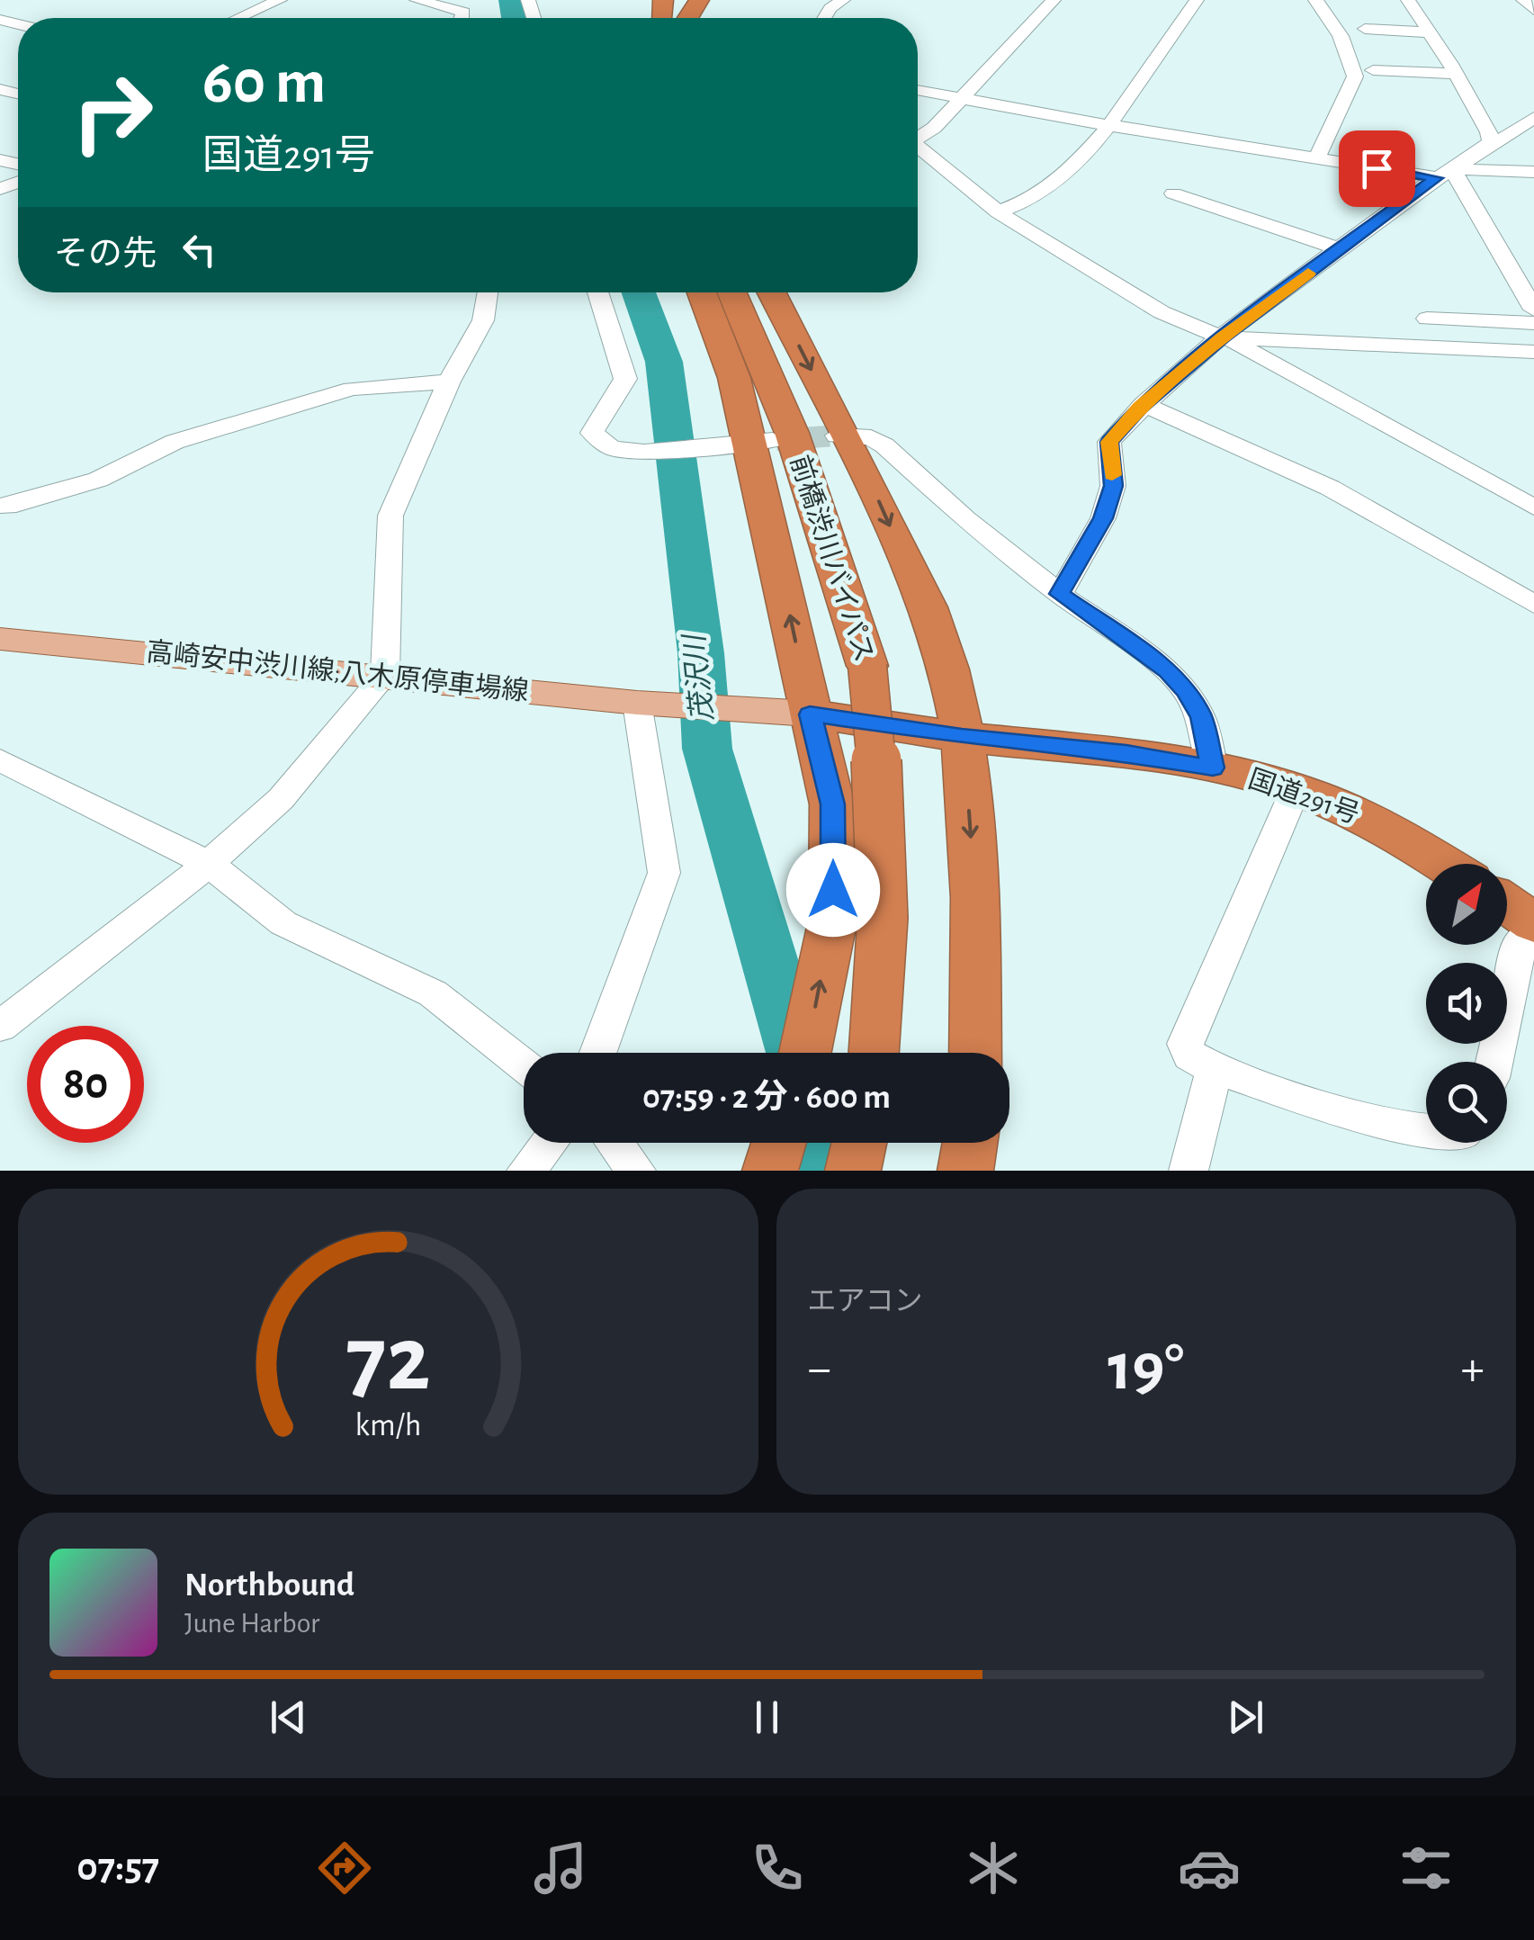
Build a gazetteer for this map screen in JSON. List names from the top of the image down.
{
  "streets": {
    "highway": ["前橋渋川バイパス", "国道291号"],
    "main road": ["高崎安中渋川線;八木原停車場線"]
  },
  "crossings": [
    ["高崎安中渋川線;八木原停車場線", "国道291号"]
  ],
  "water": ["茂沢川"],
  "north": "top right",
  "page": {
    "turn": ["60 m", "国道291号"],
    "then": "その先",
    "limit": "80",
    "trip": "07:59 · 2 分 · 600 m",
    "tile": "エアコン",
    "heat": ["−", "19°", "+"],
    "song": ["Northbound", "June Harbor"],
    "tabs": "07:57",
    "gauge": ["72", "km/h"]
  }
}
